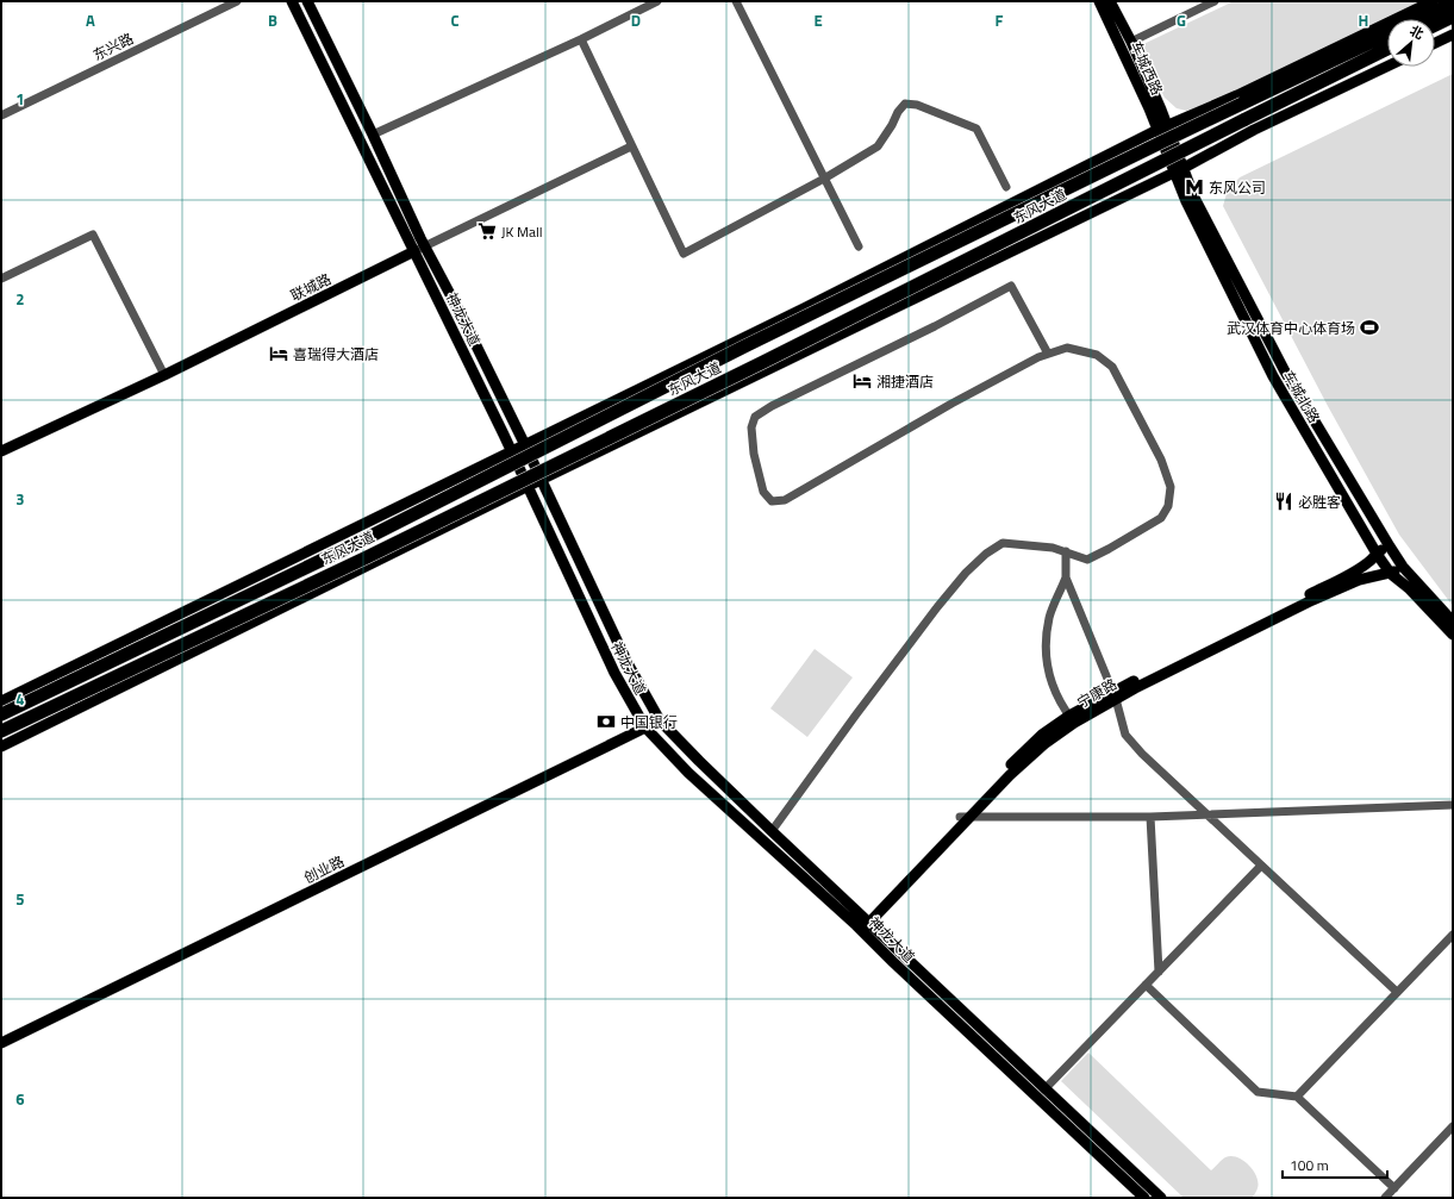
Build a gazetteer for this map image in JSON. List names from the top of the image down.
{
  "streets": {
    "highway": ["东风大道"],
    "main road": [
      "车城西路",
      "联城路",
      "神龙大道",
      "车城北路",
      "宁康路",
      "创业路"
    ],
    "street": ["东兴路"]
  },
  "crossings": [
    ["车城西路", "车城北路"],
    ["联城路", "神龙大道"],
    ["神龙大道", "宁康路"],
    ["神龙大道", "创业路"],
    ["车城北路", "宁康路"]
  ],
  "places": {
    "metro station": ["东风公司"],
    "supermarket": ["JK Mall"],
    "sports": ["武汉体育中心体育场"],
    "hotel": ["喜瑞得大酒店", "湘捷酒店"],
    "restaurant": ["必胜客"],
    "bank": ["中国银行"]
  },
  "scale_bar": "100 m",
  "north": "top right",
  "grid": {
    "columns": [
      "A",
      "B",
      "C",
      "D",
      "E",
      "F",
      "G",
      "H"
    ],
    "rows": [
      "1",
      "2",
      "3",
      "4",
      "5",
      "6"
    ]
  }
}
